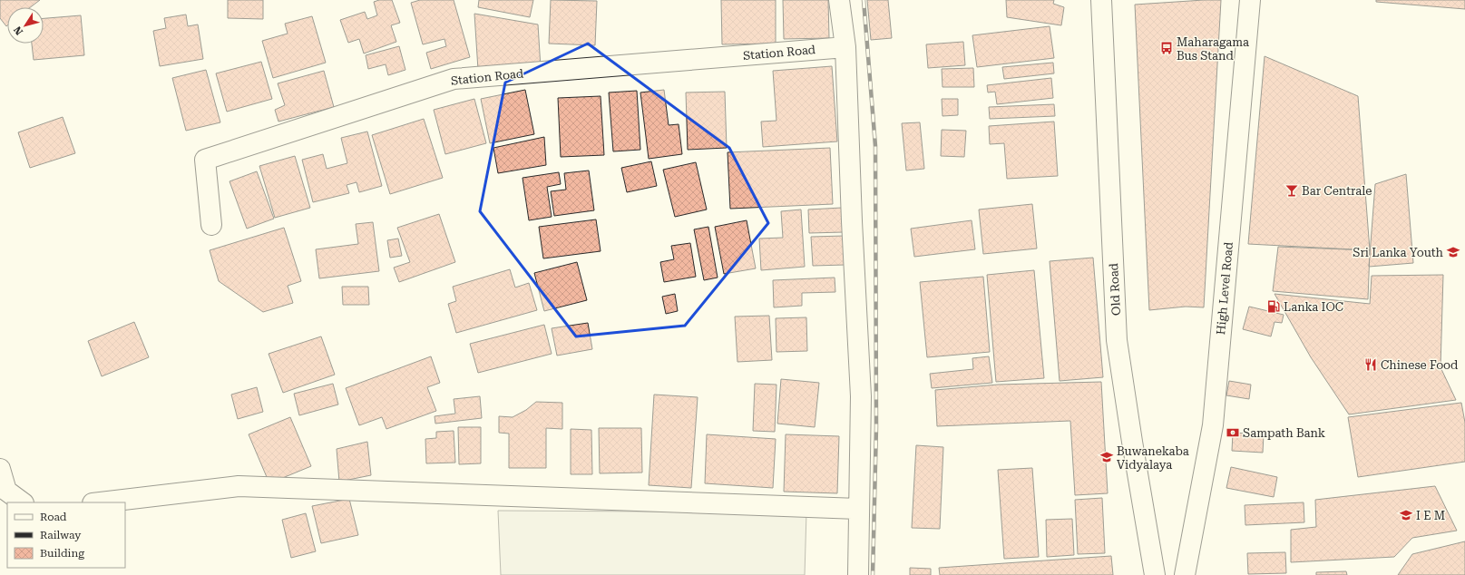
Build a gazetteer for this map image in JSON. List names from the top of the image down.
{
  "streets": {
    "main road": ["Station Road", "High Level Road", "Old Road"]
  },
  "places": {
    "bus stop": ["Maharagama Bus Stand"],
    "bar": ["Bar Centrale"],
    "school or university": ["Sri Lanka Youth", "Buwanekaba Vidyalaya", "I E M"],
    "fuel station": ["Lanka IOC"],
    "restaurant": ["Chinese Food"],
    "bank": ["Sampath Bank"]
  },
  "legend": ["Road", "Railway", "Building"],
  "north": "bottom left"
}
